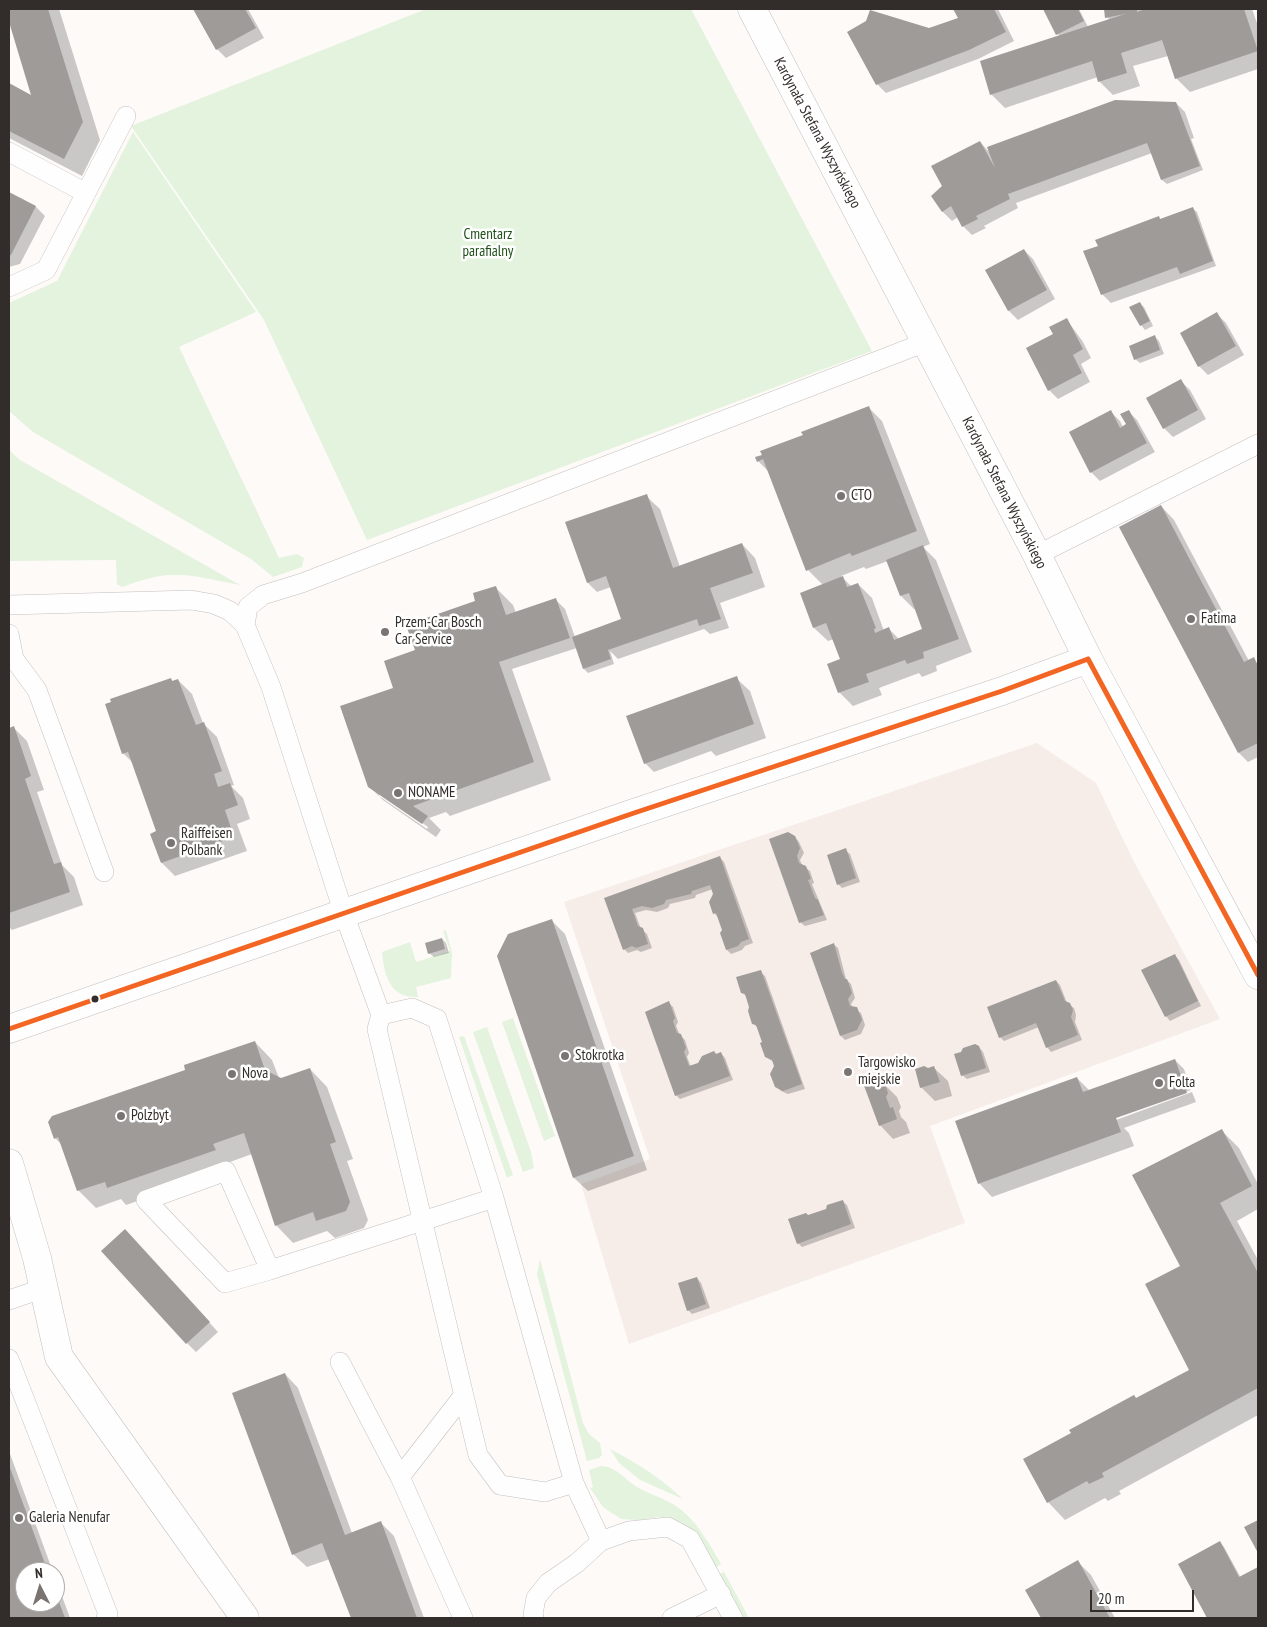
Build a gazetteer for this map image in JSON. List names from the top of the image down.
{
  "streets": {
    "street": ["Kardynała Stefana Wyszyńskiego"]
  },
  "parks": ["Cmentarz parafialny"],
  "places": [
    "CTO",
    "Fatima",
    "Przem-Car Bosch Car Service",
    "NONAME",
    "Raiffeisen Polbank",
    "Stokrotka",
    "Targowisko miejskie",
    "Nova",
    "Folta",
    "Polzbyt",
    "Galeria Nenufar"
  ],
  "scale_bar": "20 m",
  "north": "top"
}
